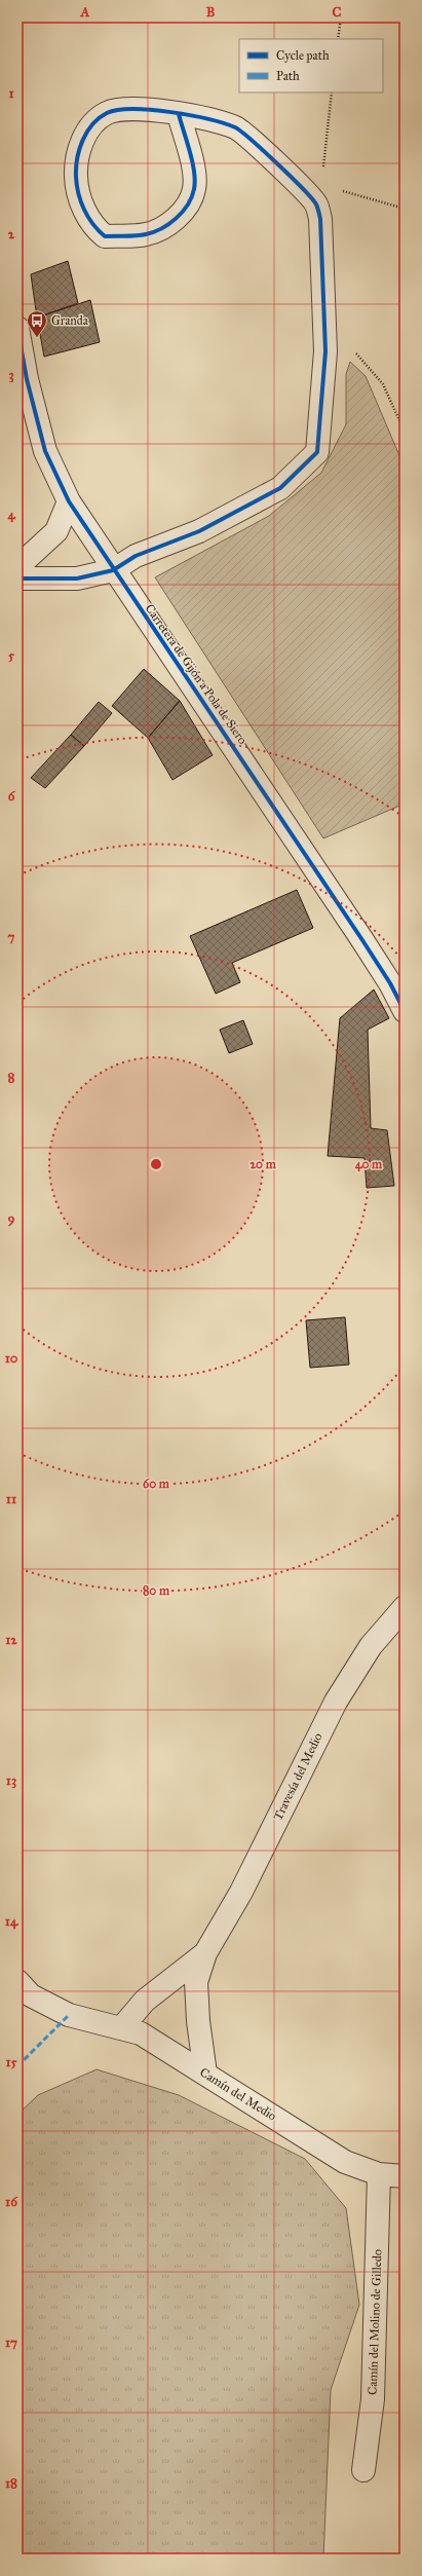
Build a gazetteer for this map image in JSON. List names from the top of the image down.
{
  "streets": {
    "street": [
      "Carretera de Gijón a Pola de Siero",
      "Travesía del Medio",
      "Camín del Medio",
      "Camín del Molino de Gilledo"
    ]
  },
  "crossings": [
    ["Travesía del Medio", "Camín del Medio"],
    ["Camín del Medio", "Camín del Molino de Gilledo"]
  ],
  "places": {
    "bus stop": ["Granda"]
  },
  "legend": ["Cycle path", "Path"],
  "grid": {
    "columns": ["A", "B", "C"],
    "rows": [
      "1",
      "2",
      "3",
      "4",
      "5",
      "6",
      "7",
      "8",
      "9",
      "10",
      "11",
      "12",
      "13",
      "14",
      "15",
      "16",
      "17",
      "18"
    ]
  },
  "rings": [
    "20 m",
    "40 m",
    "60 m",
    "80 m"
  ]
}
